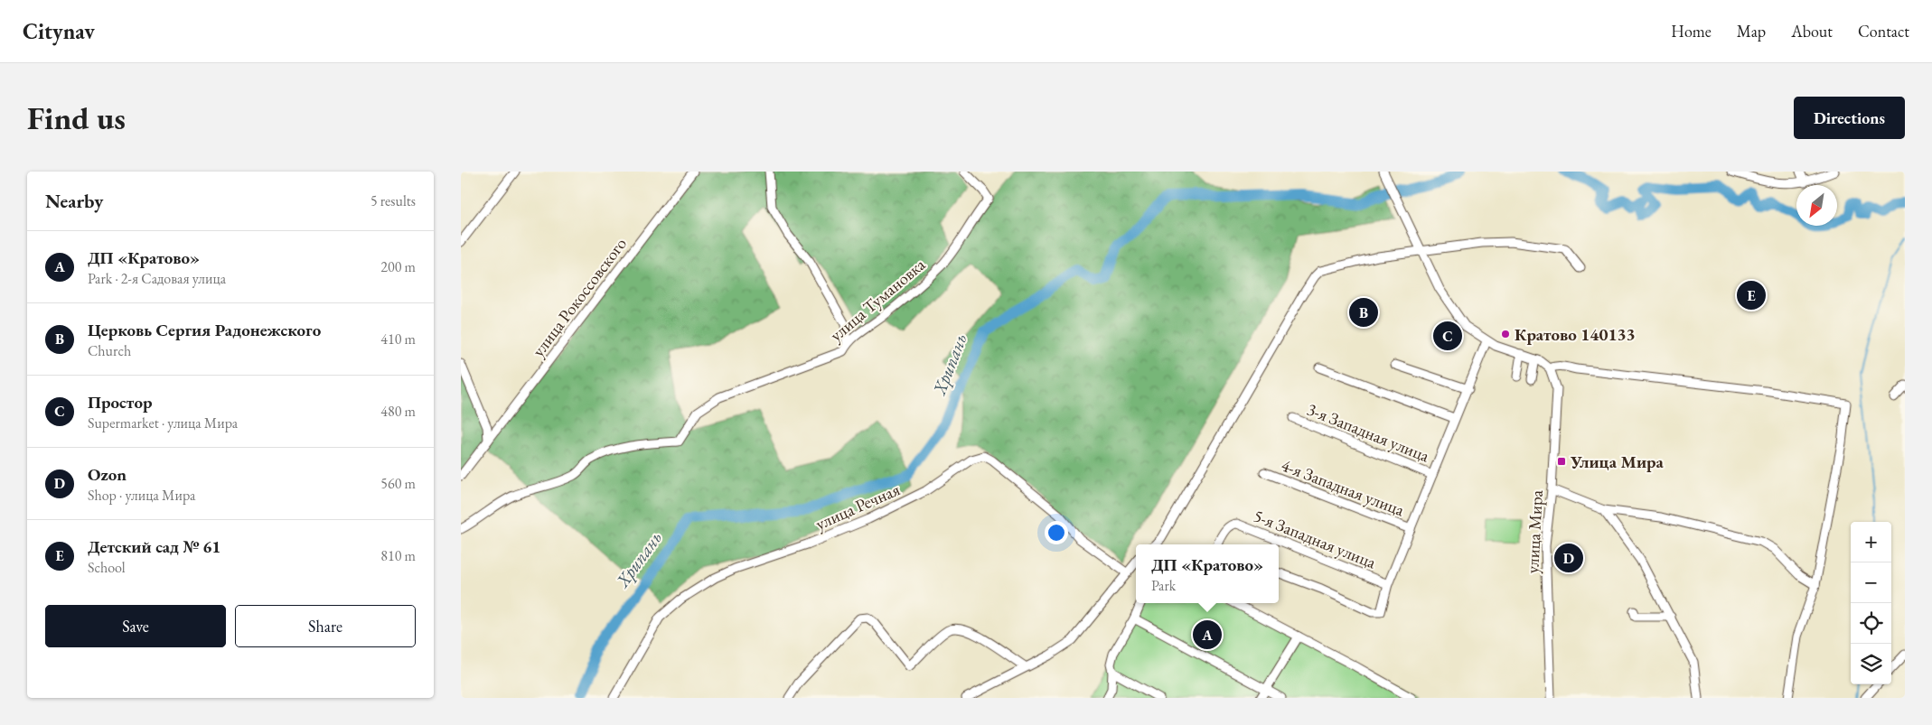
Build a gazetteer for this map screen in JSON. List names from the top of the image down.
{
  "streets": {
    "street": [
      "улица Рокоссовского",
      "улица Тумановка",
      "3-я Западная улица",
      "4-я Западная улица",
      "улица Речная",
      "улица Мира",
      "5-я Западная улица"
    ]
  },
  "water": ["Хрипань"],
  "places": {
    "other": ["Кратово 140133"],
    "transit": ["Улица Мира"]
  },
  "north": "bottom left",
  "page": {
    "header": "Citynav",
    "nav": [
      "Home",
      "Map",
      "About",
      "Contact"
    ],
    "buttons": [
      "Directions",
      ["Save", "Share"]
    ],
    "title": "Find us",
    "heading": ["Nearby", "5 results"],
    "list": [
      {
        "mark": "A",
        "name": "ДП «Кратово»",
        "note": "Park · 2-я Садовая улица",
        "value": "200 m"
      },
      {
        "mark": "B",
        "name": "Церковь Сергия Радонежского",
        "note": "Church",
        "value": "410 m"
      },
      {
        "mark": "C",
        "name": "Простор",
        "note": "Supermarket · улица Мира",
        "value": "480 m"
      },
      {
        "mark": "D",
        "name": "Ozon",
        "note": "Shop · улица Мира",
        "value": "560 m"
      },
      {
        "mark": "E",
        "name": "Детский сад № 61",
        "note": "School",
        "value": "810 m"
      }
    ],
    "pins": [
      "E",
      "B",
      "C",
      "D",
      "A"
    ],
    "map_buttons": ["+", "−"],
    "popup": ["ДП «Кратово»", "Park"]
  }
}
